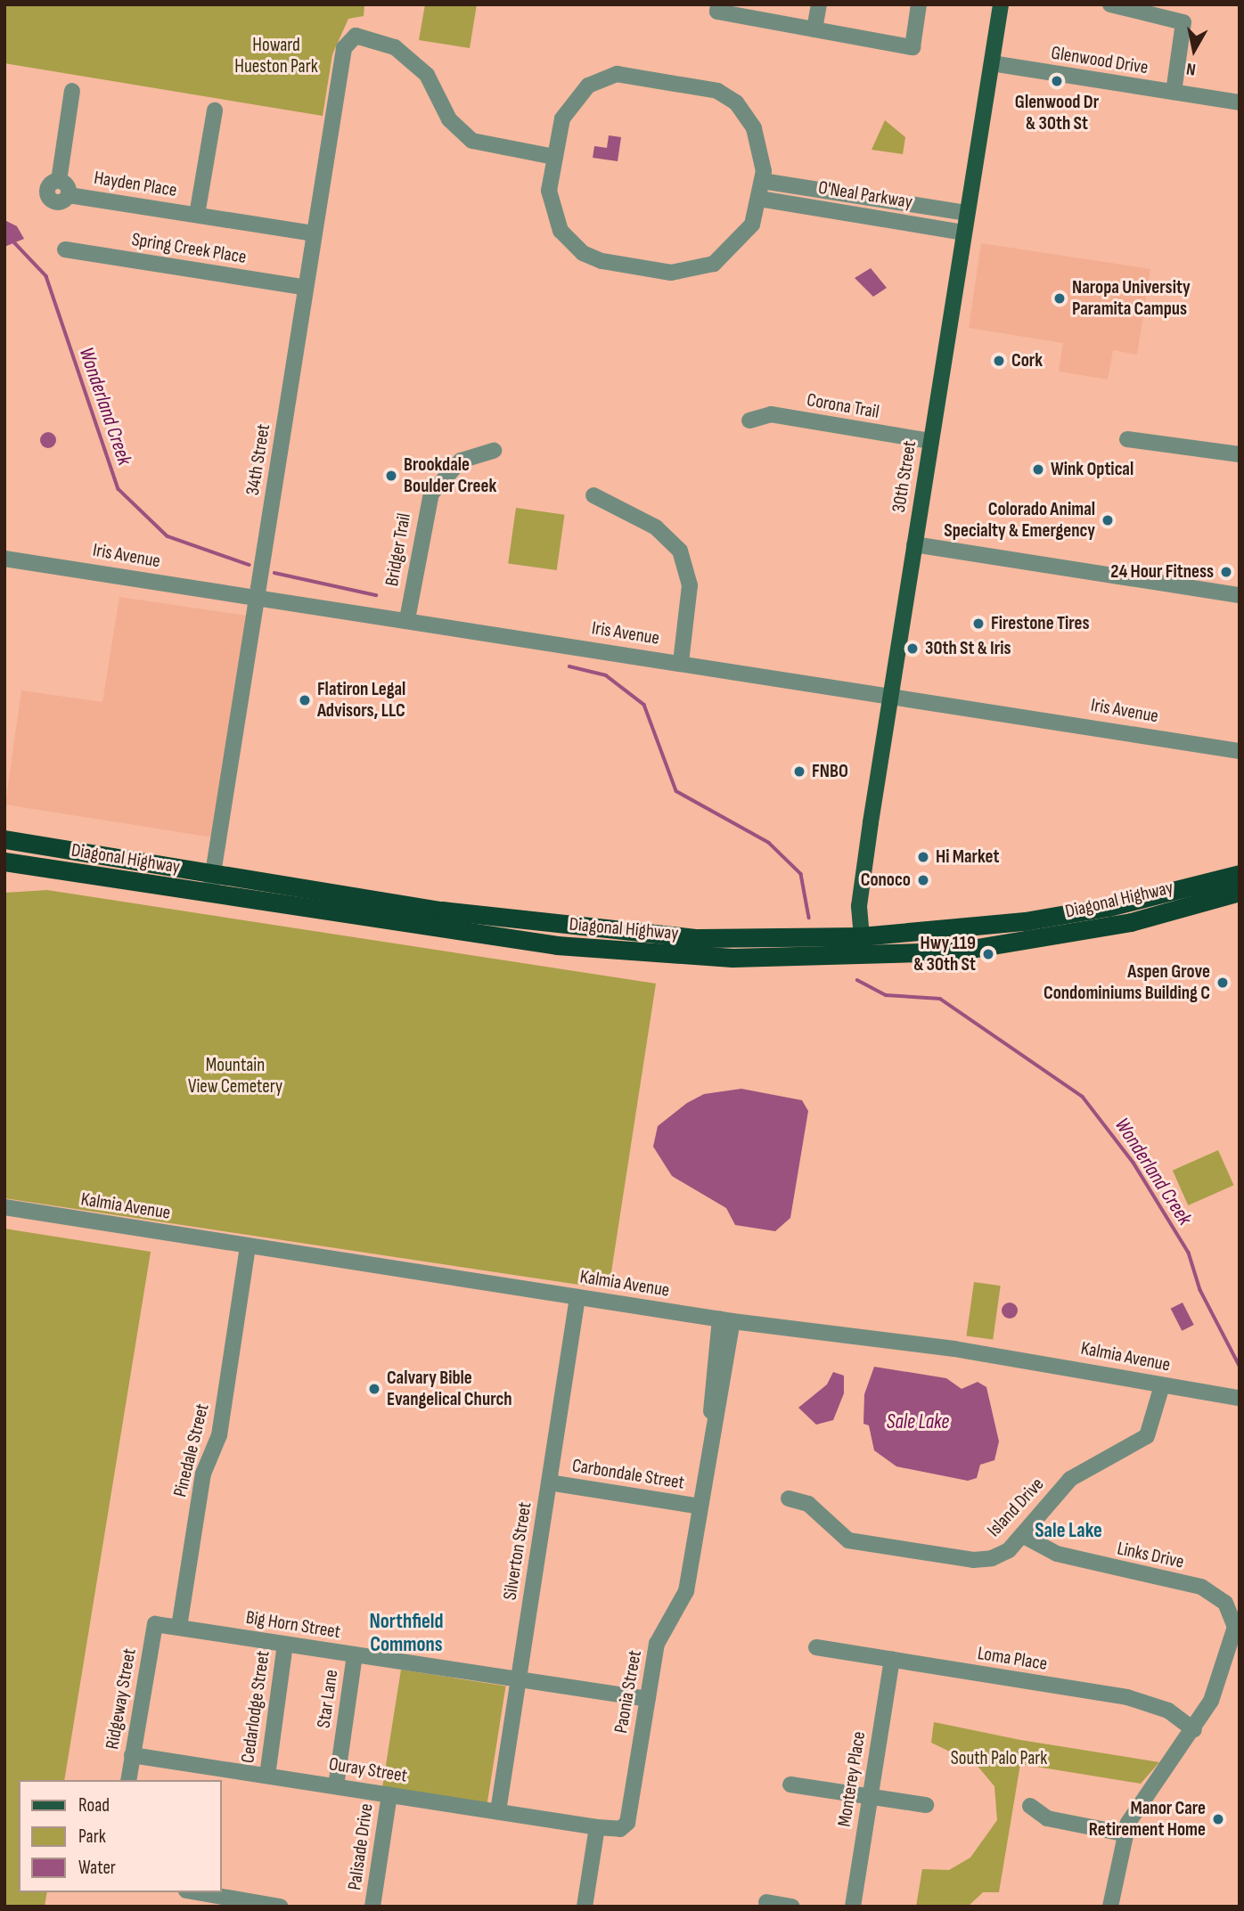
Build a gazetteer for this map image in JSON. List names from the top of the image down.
{
  "streets": {
    "highway": ["Diagonal Highway"],
    "main road": ["30th Street"],
    "street": [
      "Glenwood Drive",
      "Hayden Place",
      "O'Neal Parkway",
      "Spring Creek Place",
      "Corona Trail",
      "34th Street",
      "Bridger Trail",
      "Iris Avenue",
      "Kalmia Avenue",
      "Pinedale Street",
      "Carbondale Street",
      "Island Drive",
      "Silverton Street",
      "Links Drive",
      "Big Horn Street",
      "Loma Place",
      "Paonia Street",
      "Ridgeway Street",
      "Star Lane",
      "Cedarlodge Street",
      "Ouray Street",
      "Monterey Place",
      "Palisade Drive"
    ]
  },
  "crossings": [
    ["Glenwood Drive", "30th Street"],
    ["Hayden Place", "34th Street"],
    ["O'Neal Parkway", "34th Street"],
    ["O'Neal Parkway", "30th Street"],
    ["Spring Creek Place", "34th Street"],
    ["Corona Trail", "30th Street"],
    ["34th Street", "Iris Avenue"],
    ["34th Street", "Diagonal Highway"],
    ["30th Street", "Iris Avenue"],
    ["30th Street", "Diagonal Highway"],
    ["Bridger Trail", "Iris Avenue"],
    ["Kalmia Avenue", "Pinedale Street"],
    ["Kalmia Avenue", "Island Drive"],
    ["Kalmia Avenue", "Silverton Street"],
    ["Kalmia Avenue", "Paonia Street"],
    ["Pinedale Street", "Big Horn Street"],
    ["Carbondale Street", "Silverton Street"],
    ["Carbondale Street", "Paonia Street"],
    ["Island Drive", "Links Drive"],
    ["Silverton Street", "Big Horn Street"],
    ["Silverton Street", "Ouray Street"],
    ["Links Drive", "Loma Place"],
    ["Big Horn Street", "Paonia Street"],
    ["Big Horn Street", "Ridgeway Street"],
    ["Big Horn Street", "Star Lane"],
    ["Big Horn Street", "Cedarlodge Street"],
    ["Loma Place", "Monterey Place"],
    ["Paonia Street", "Ouray Street"],
    ["Ridgeway Street", "Ouray Street"],
    ["Star Lane", "Ouray Street"],
    ["Cedarlodge Street", "Ouray Street"],
    ["Ouray Street", "Palisade Drive"]
  ],
  "districts": ["Sale Lake", "Northfield Commons"],
  "water": ["Wonderland Creek", "Sale Lake"],
  "parks": ["Howard Hueston Park", "Mountain View Cemetery", "South Palo Park"],
  "places": [
    "Glenwood Dr & 30th St",
    "Naropa University Paramita Campus",
    "Cork",
    "Wink Optical",
    "Brookdale Boulder Creek",
    "Colorado Animal Specialty & Emergency",
    "24 Hour Fitness",
    "Firestone Tires",
    "30th St & Iris",
    "Flatiron Legal Advisors, LLC",
    "FNBO",
    "Hi Market",
    "Conoco",
    "Hwy 119 & 30th St",
    "Aspen Grove Condominiums Building C",
    "Calvary Bible Evangelical Church",
    "Manor Care Retirement Home"
  ],
  "legend": ["Road", "Park", "Water"],
  "north": "bottom"
}
